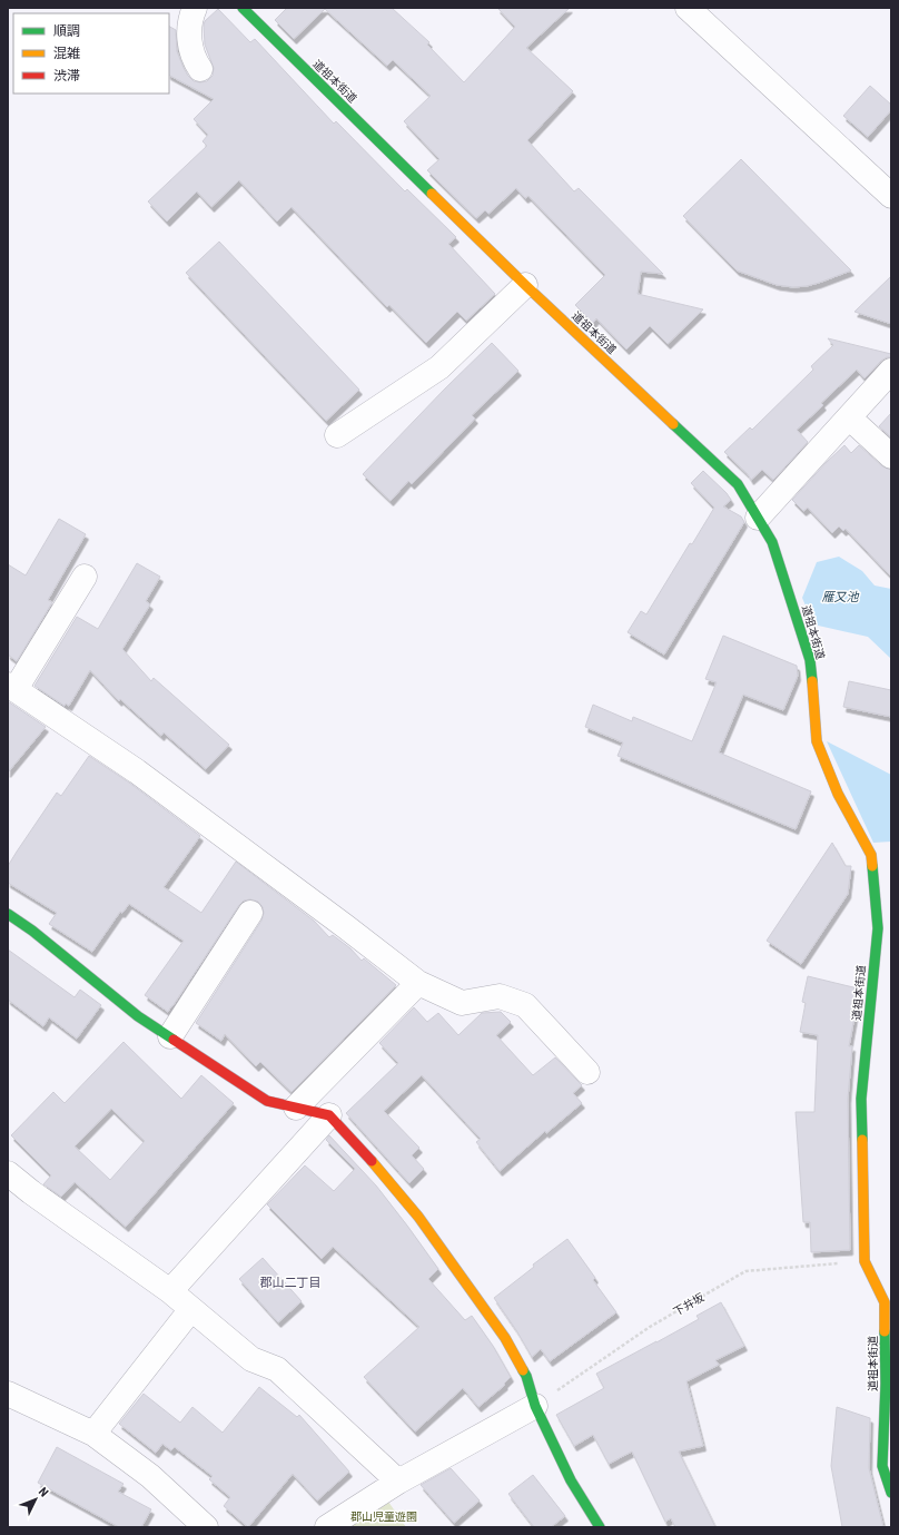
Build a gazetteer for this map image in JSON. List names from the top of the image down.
{
  "streets": {
    "street": ["道祖本街道"],
    "path": ["下井坂"]
  },
  "crossings": [
    ["道祖本街道", "下井坂"]
  ],
  "districts": ["郡山二丁目"],
  "water": ["雁又池"],
  "parks": ["郡山児童遊園"],
  "legend": ["順調", "混雑", "渋滞"],
  "north": "top right"
}
